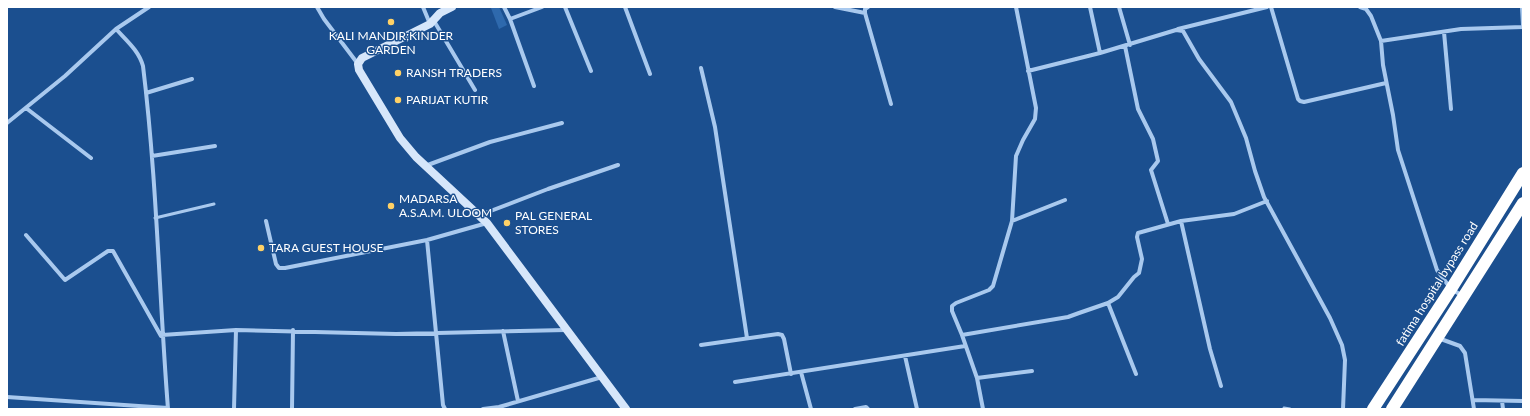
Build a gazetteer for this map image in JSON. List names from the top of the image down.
{
  "streets": {
    "highway": ["fatima hospital bypass road"]
  },
  "places": [
    "KALI MANDIR;KINDER GARDEN",
    "RANSH TRADERS",
    "PARIJAT KUTIR",
    "MADARSA A.S.A.M. ULOOM",
    "PAL GENERAL STORES",
    "TARA GUEST HOUSE"
  ]
}
